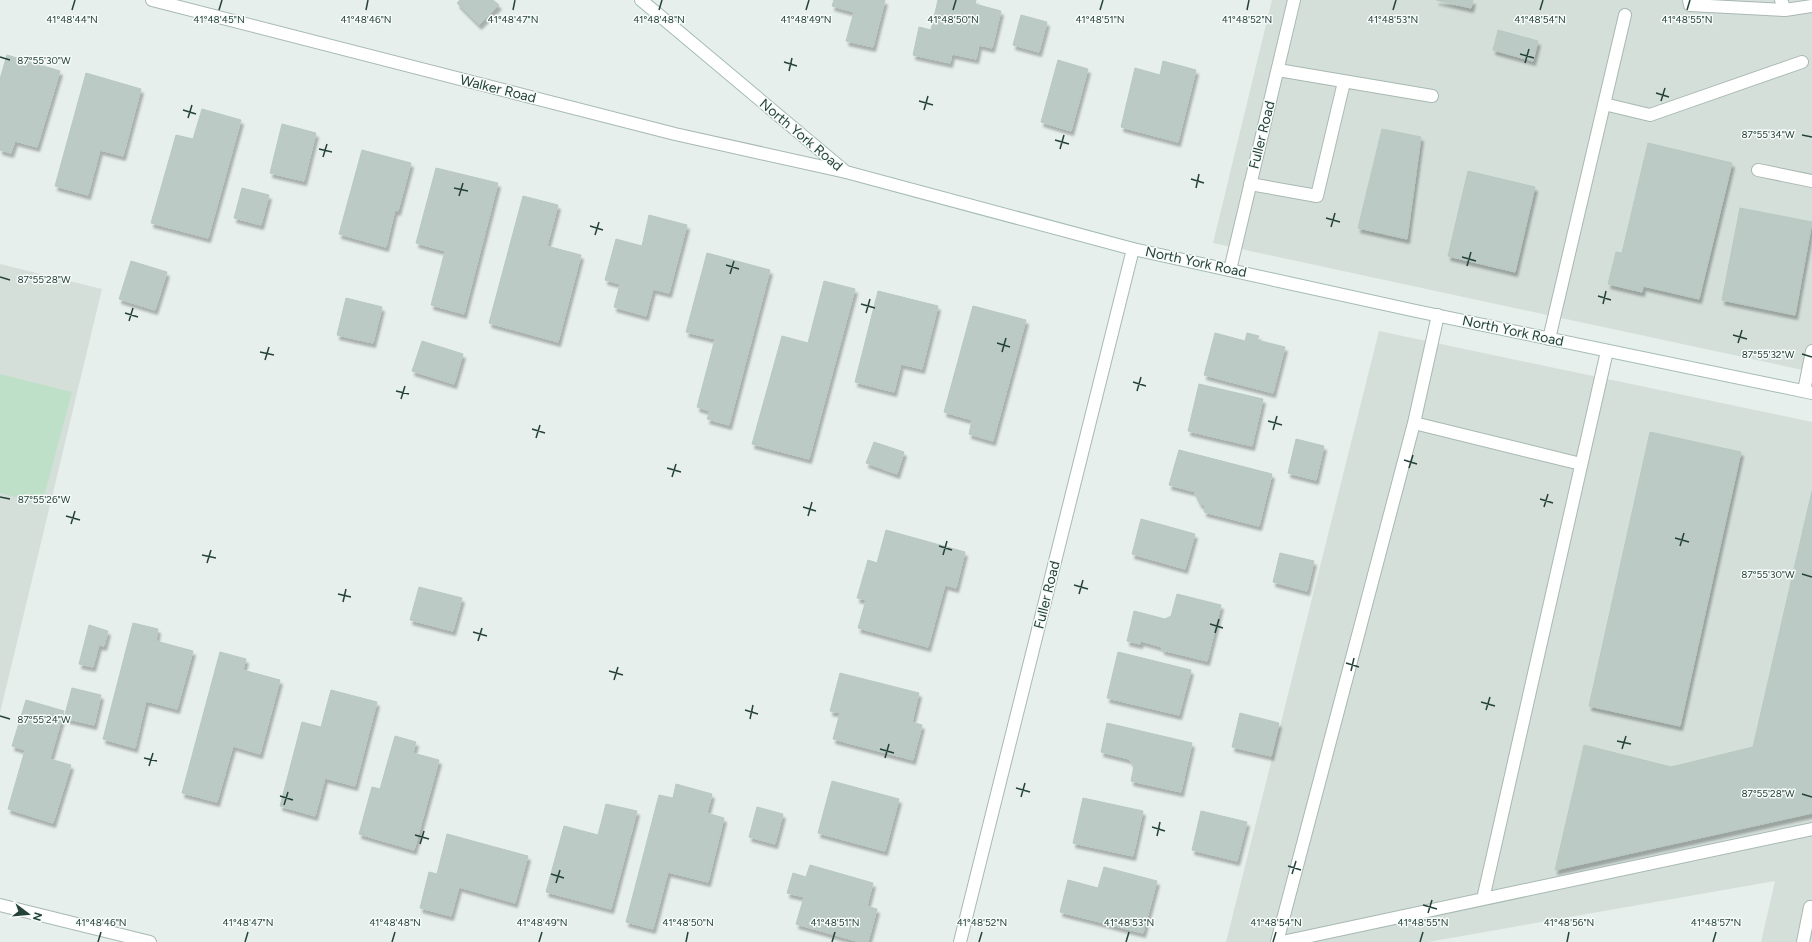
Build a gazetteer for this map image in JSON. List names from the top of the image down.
{
  "streets": {
    "street": ["Walker Road", "North York Road", "Fuller Road"]
  },
  "crossings": [
    ["Walker Road", "North York Road"],
    ["North York Road", "Fuller Road"]
  ],
  "north": "right",
  "coordinates": [
    "41°48'44\"N",
    "41°48'45\"N",
    "41°48'46\"N",
    "41°48'47\"N",
    "41°48'48\"N",
    "41°48'49\"N",
    "41°48'50\"N",
    "41°48'51\"N",
    "41°48'52\"N",
    "41°48'53\"N",
    "41°48'54\"N",
    "41°48'55\"N",
    "87°55'30\"W",
    "87°55'34\"W",
    "87°55'28\"W",
    "87°55'32\"W",
    "87°55'26\"W",
    "87°55'24\"W",
    "41°48'56\"N",
    "41°48'57\"N"
  ]
}
